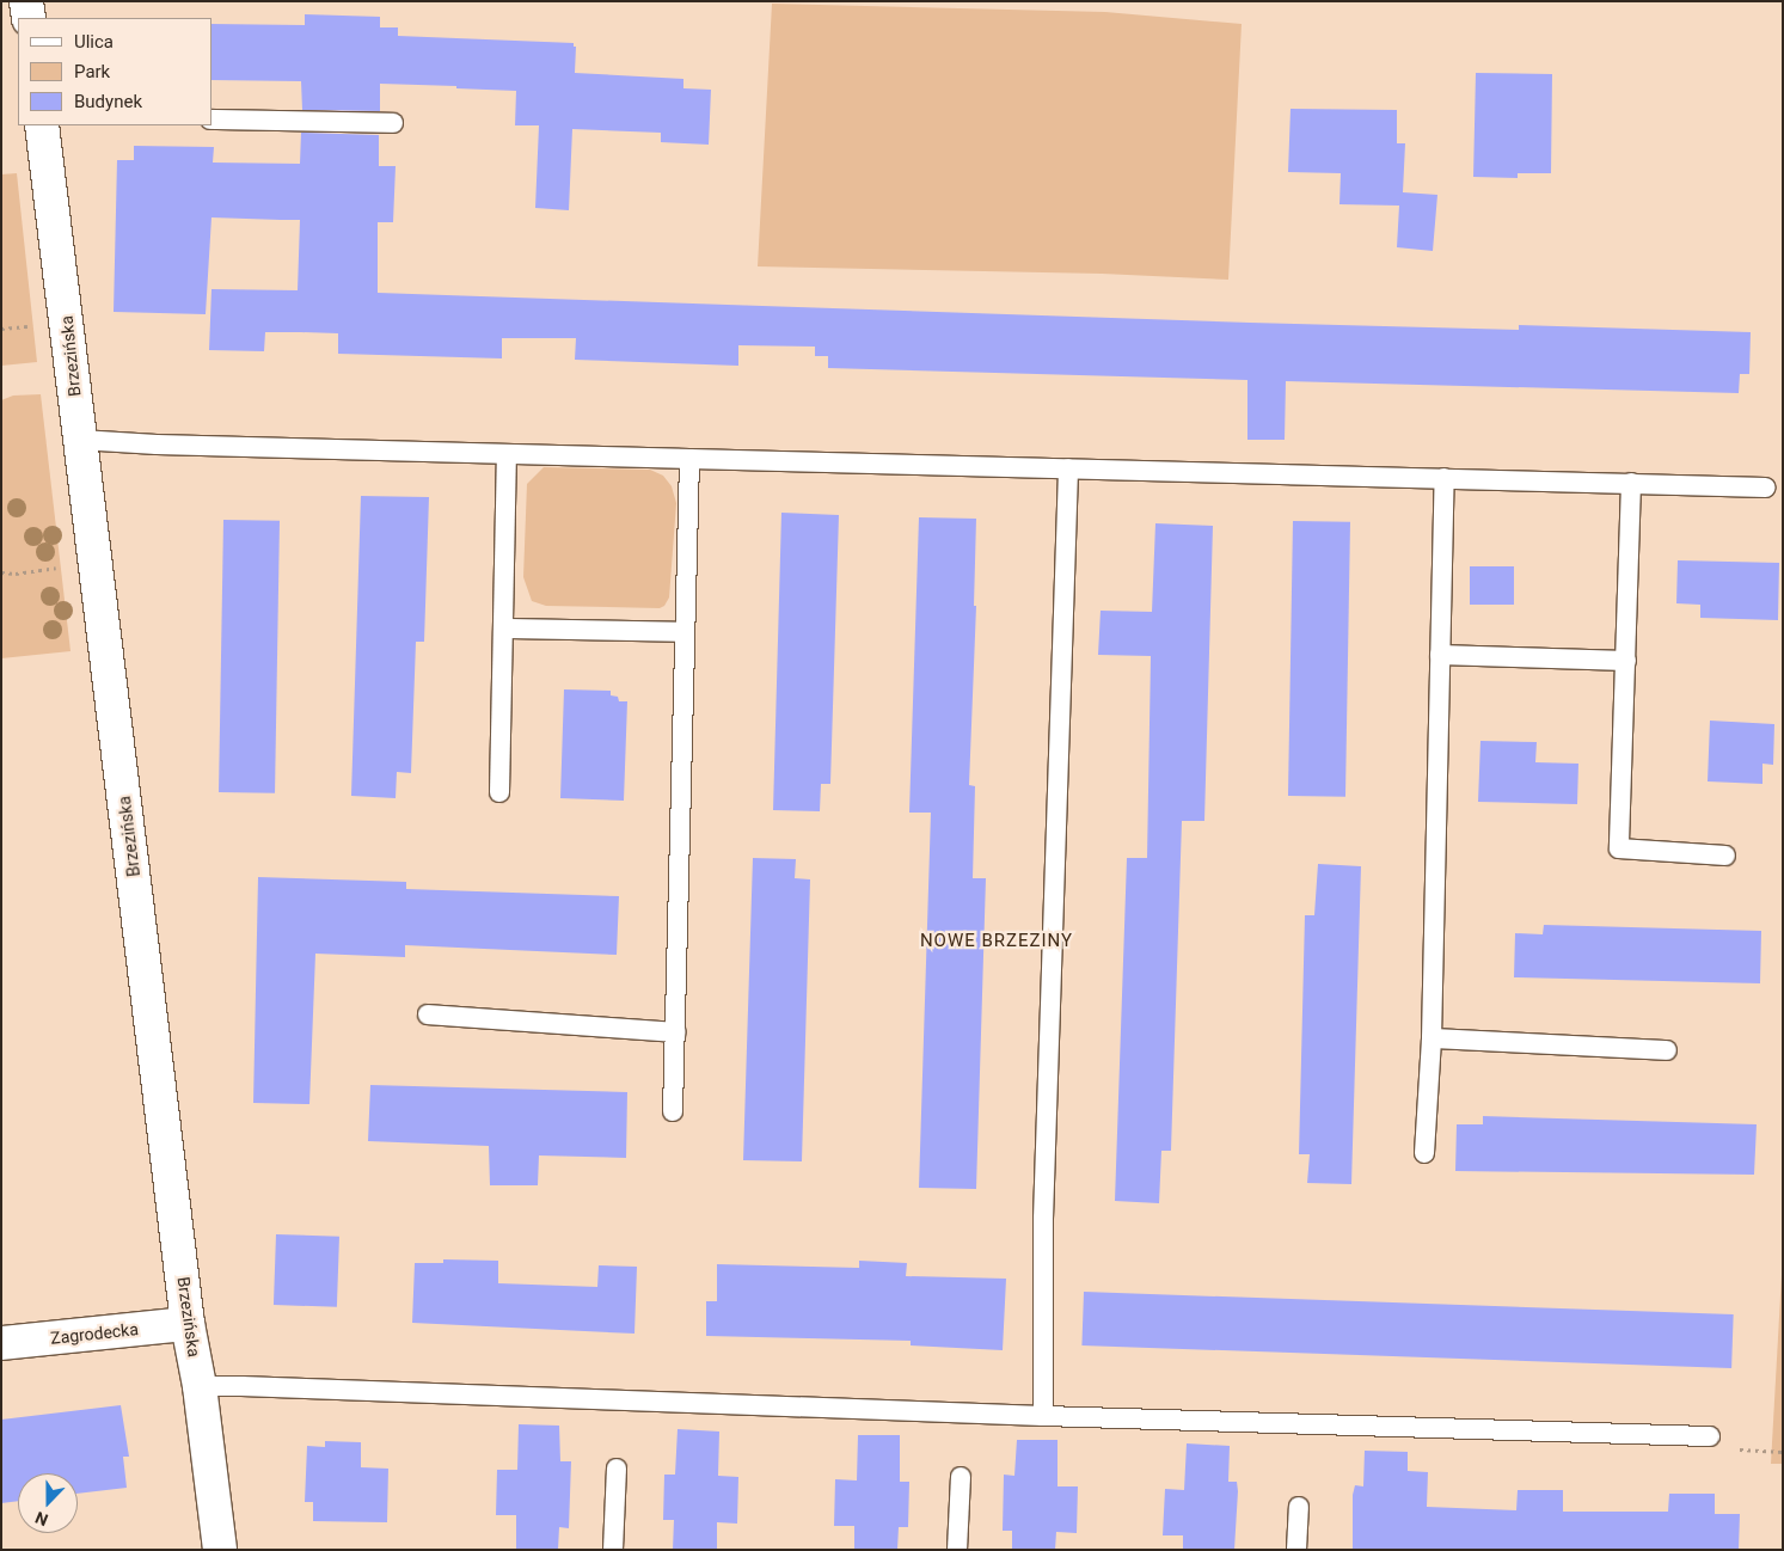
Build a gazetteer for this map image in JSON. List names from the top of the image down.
{
  "streets": {
    "street": ["Brzezińska", "Zagrodecka"]
  },
  "crossings": [
    ["Brzezińska", "Zagrodecka"]
  ],
  "districts": ["NOWE BRZEZINY"],
  "legend": ["Ulica", "Park", "Budynek"],
  "north": "bottom"
}
